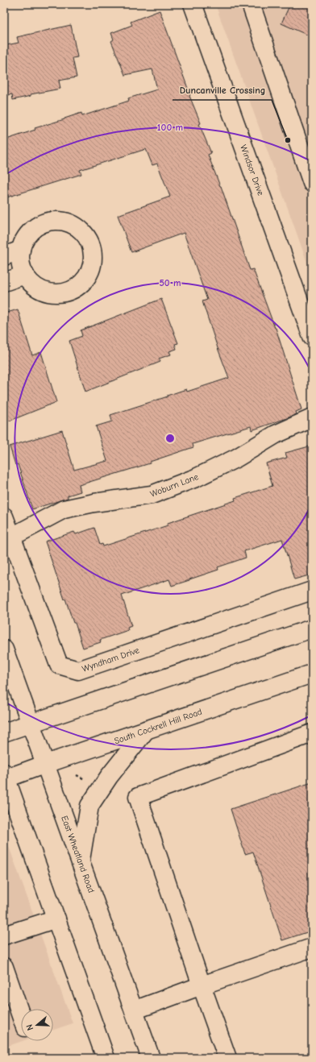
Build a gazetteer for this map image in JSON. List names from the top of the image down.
{
  "streets": {
    "main road": [
      "Windsor Drive",
      "Woburn Lane",
      "Wyndham Drive",
      "South Cockrell Hill Road",
      "East Wheatland Road"
    ]
  },
  "crossings": [
    ["Woburn Lane", "Wyndham Drive"],
    ["South Cockrell Hill Road", "East Wheatland Road"]
  ],
  "places": ["Duncanville Crossing"],
  "north": "left",
  "rings": ["100 m", "50 m"]
}
